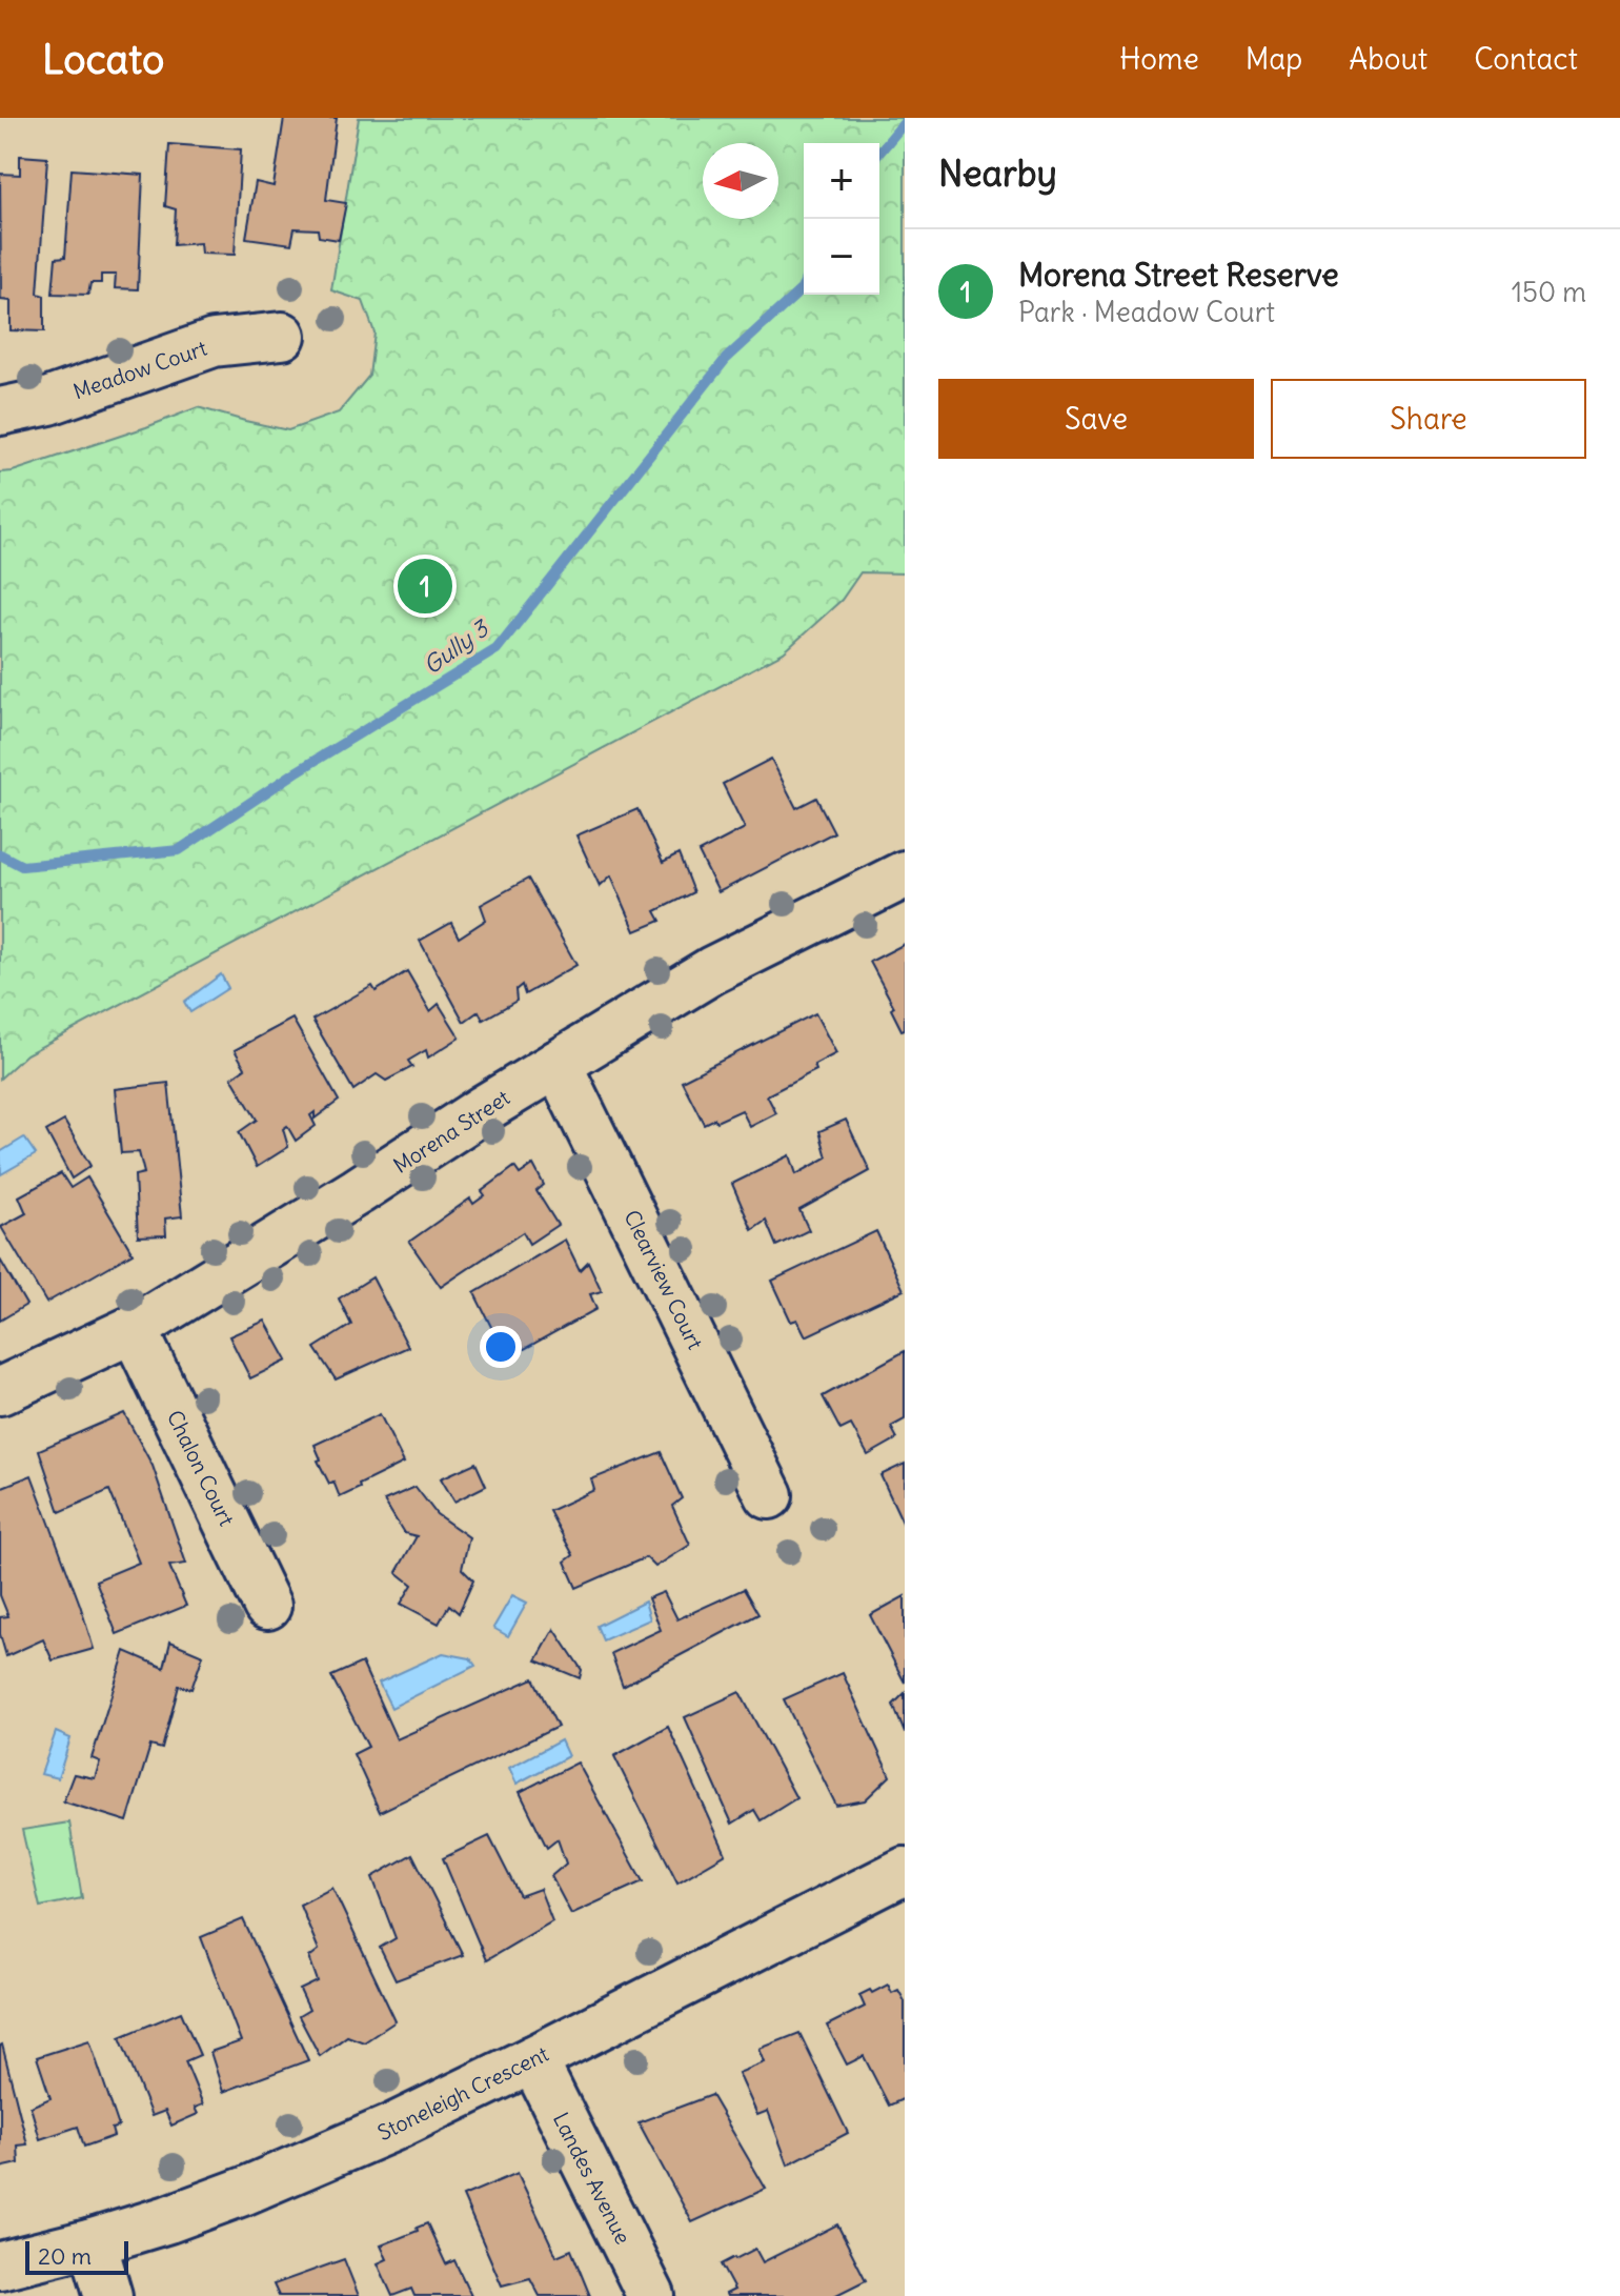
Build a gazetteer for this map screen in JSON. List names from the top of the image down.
{
  "streets": {
    "street": [
      "Meadow Court",
      "Morena Street",
      "Clearview Court",
      "Chalon Court",
      "Stoneleigh Crescent",
      "Landes Avenue"
    ]
  },
  "crossings": [
    ["Morena Street", "Clearview Court"],
    ["Morena Street", "Chalon Court"],
    ["Stoneleigh Crescent", "Landes Avenue"]
  ],
  "water": ["Gully 3"],
  "scale_bar": "20 m",
  "north": "left",
  "page": {
    "header": "Locato",
    "nav": [
      "Home",
      "Map",
      "About",
      "Contact"
    ],
    "heading": "Nearby",
    "map_buttons": ["+", "−"],
    "list": [
      {
        "mark": "1",
        "name": "Morena Street Reserve",
        "note": "Park · Meadow Court",
        "value": "150 m"
      }
    ],
    "buttons": ["Save", "Share"],
    "pins": "1",
    "scale": "20 m"
  }
}
